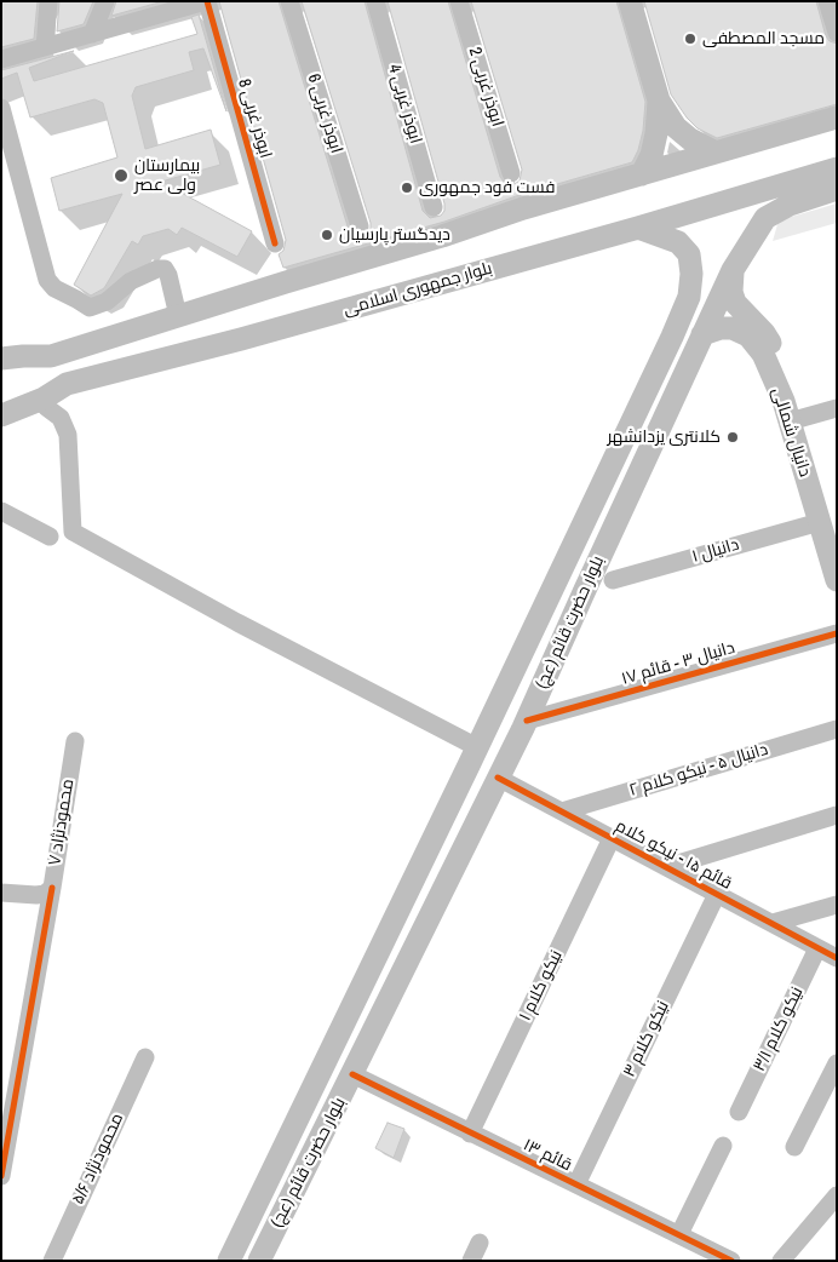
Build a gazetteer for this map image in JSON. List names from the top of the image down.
{
  "streets": {
    "main road": ["بلوار جمهوری اسلامی", "دانیال شمالی", "بلوار حضرت قائم (عج)"],
    "street": [
      "ابوذر غربی 2",
      "ابوذر غربی 4",
      "ابوذر غربی 6",
      "ابوذر غربی 8",
      "دانیال ۱",
      "دانیال ۳ - قائم ۱۷",
      "دانیال ۵ - نیکو کلام ۲",
      "محمودنژاد ۷",
      "قائم ۱۵ - نیکو کلام",
      "نیکو کلام ۱",
      "نیکو کلام ۳/۱",
      "نیکو کلام ۳",
      "قائم ۱۳",
      "محمودنژاد ۵/۶"
    ]
  },
  "crossings": [
    ["بلوار جمهوری اسلامی", "بلوار حضرت قائم (عج)"],
    ["دانیال شمالی", "دانیال ۱"],
    ["دانیال شمالی", "بلوار حضرت قائم (عج)"],
    ["بلوار حضرت قائم (عج)", "دانیال ۳ - قائم ۱۷"],
    ["بلوار حضرت قائم (عج)", "قائم ۱۵ - نیکو کلام"],
    ["بلوار حضرت قائم (عج)", "قائم ۱۳"],
    ["دانیال ۵ - نیکو کلام ۲", "قائم ۱۵ - نیکو کلام"],
    ["قائم ۱۵ - نیکو کلام", "نیکو کلام ۱"],
    ["قائم ۱۵ - نیکو کلام", "نیکو کلام ۳/۱"],
    ["قائم ۱۵ - نیکو کلام", "نیکو کلام ۳"],
    ["نیکو کلام ۱", "قائم ۱۳"],
    ["نیکو کلام ۳", "قائم ۱۳"]
  ],
  "places": [
    "مسجد المصطفی",
    "بیمارستان ولی عصر",
    "فست فود جمهوری",
    "دیدگستر پارسیان",
    "کلانتری یزدانشهر"
  ]
}
